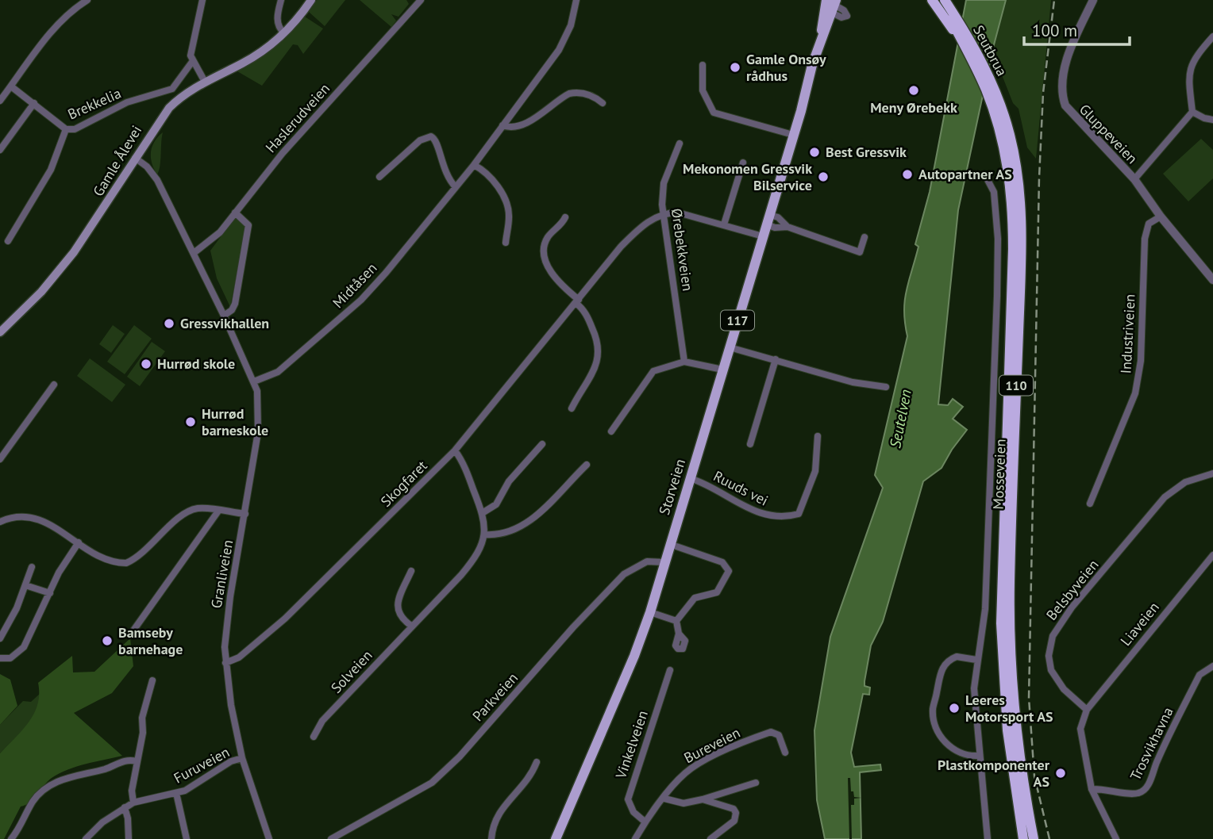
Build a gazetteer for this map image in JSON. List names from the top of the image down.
{
  "streets": {
    "highway": ["Seutbrua", "110", "Mosseveien"],
    "main road": ["Gamle Ålevei", "117", "Storveien"],
    "street": [
      "Brekkelia",
      "Haslerudveien",
      "Gluppeveien",
      "Ørebekkveien",
      "Midtåsen",
      "Industriveien",
      "Skogfaret",
      "Ruuds vei",
      "Granliveien",
      "Belsbyveien",
      "Liaveien",
      "Solveien",
      "Parkveien",
      "Trosvikhavna",
      "Vinkelveien",
      "Bureveien",
      "Furuveien"
    ]
  },
  "crossings": [
    ["Seutbrua", "110"],
    ["Seutbrua", "Mosseveien"],
    ["Haslerudveien", "Granliveien"],
    ["Gluppeveien", "Industriveien"],
    ["Gamle Ålevei", "Granliveien"],
    ["Ørebekkveien", "Skogfaret"],
    ["Midtåsen", "Granliveien"],
    ["Skogfaret", "Granliveien"],
    ["Skogfaret", "Solveien"],
    ["Storveien", "Ruuds vei"],
    ["Storveien", "Parkveien"],
    ["Granliveien", "Furuveien"],
    ["Belsbyveien", "Liaveien"],
    ["Vinkelveien", "Bureveien"]
  ],
  "water": ["Seutelven"],
  "places": [
    "Gamle Onsøy rådhus",
    "Meny Ørebekk",
    "Best Gressvik",
    "Autopartner AS",
    "Mekonomen Gressvik Bilservice",
    "Gressvikhallen",
    "Hurrød skole",
    "Hurrød barneskole",
    "Bamseby barnehage",
    "Leeres Motorsport AS",
    "Plastkomponenter AS"
  ],
  "scale_bar": "100 m"
}
